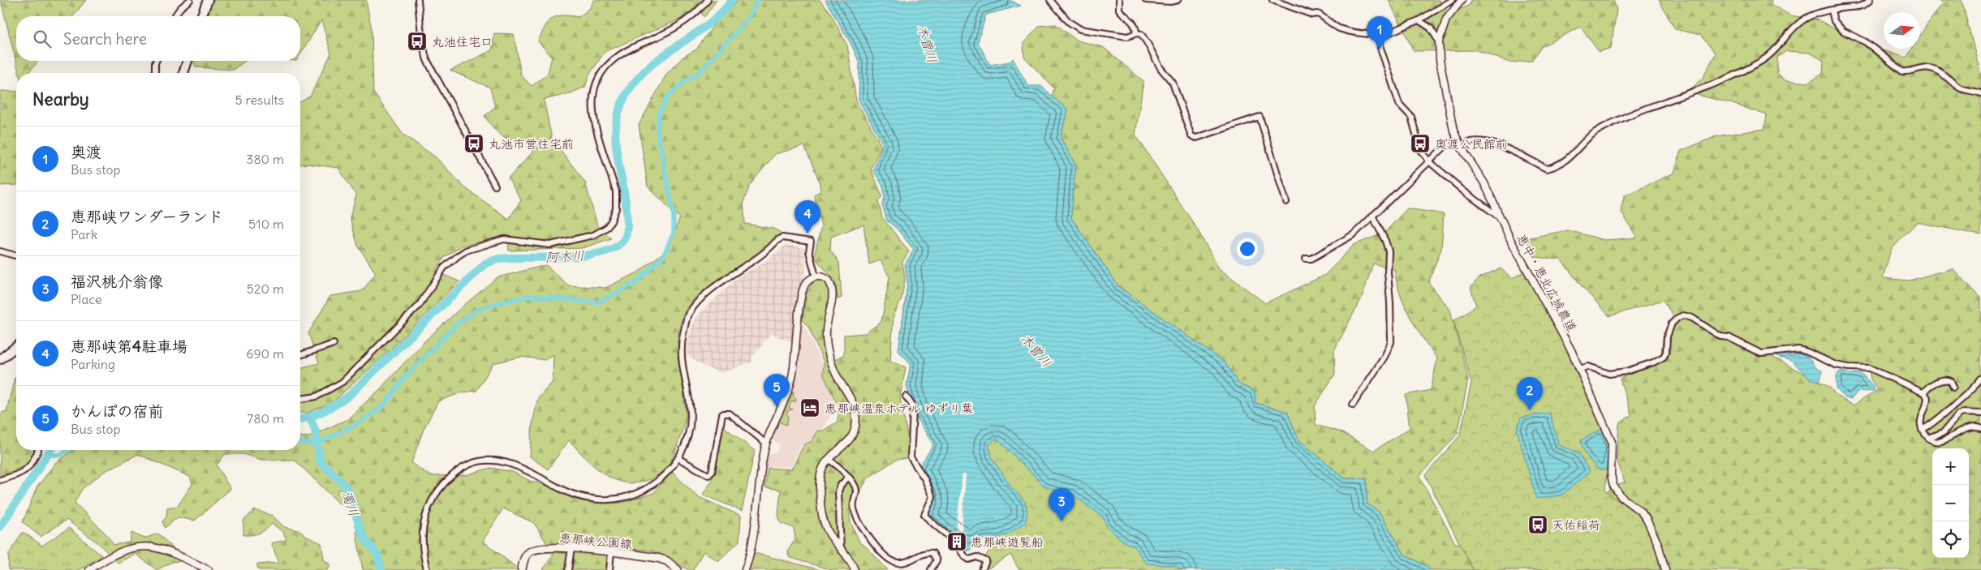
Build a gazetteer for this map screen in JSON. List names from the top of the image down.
{
  "streets": {
    "main road": ["恵那峡公園線"],
    "street": ["恵中・恵北広域農道"]
  },
  "water": ["木曽川", "阿木川", "濁川"],
  "places": {
    "bus stop": [
      "丸池住宅口",
      "丸池市営住宅前",
      "奥渡公民館前",
      "天佑稲荷"
    ],
    "hotel": ["恵那峡温泉ホテル ゆずり葉"],
    "building": ["恵那峡遊覧船"]
  },
  "north": "right",
  "page": {
    "pins": [
      "1",
      "4",
      "5",
      "2",
      "3"
    ],
    "search": "Search here",
    "heading": ["Nearby", "5 results"],
    "list": [
      {
        "mark": "1",
        "name": "奥渡",
        "note": "Bus stop",
        "value": "380 m"
      },
      {
        "mark": "2",
        "name": "恵那峡ワンダーランド",
        "note": "Park",
        "value": "510 m"
      },
      {
        "mark": "3",
        "name": "福沢桃介翁像",
        "note": "Place",
        "value": "520 m"
      },
      {
        "mark": "4",
        "name": "恵那峡第4駐車場",
        "note": "Parking",
        "value": "690 m"
      },
      {
        "mark": "5",
        "name": "かんぽの宿前",
        "note": "Bus stop",
        "value": "780 m"
      }
    ],
    "map_buttons": ["+", "−"]
  }
}
